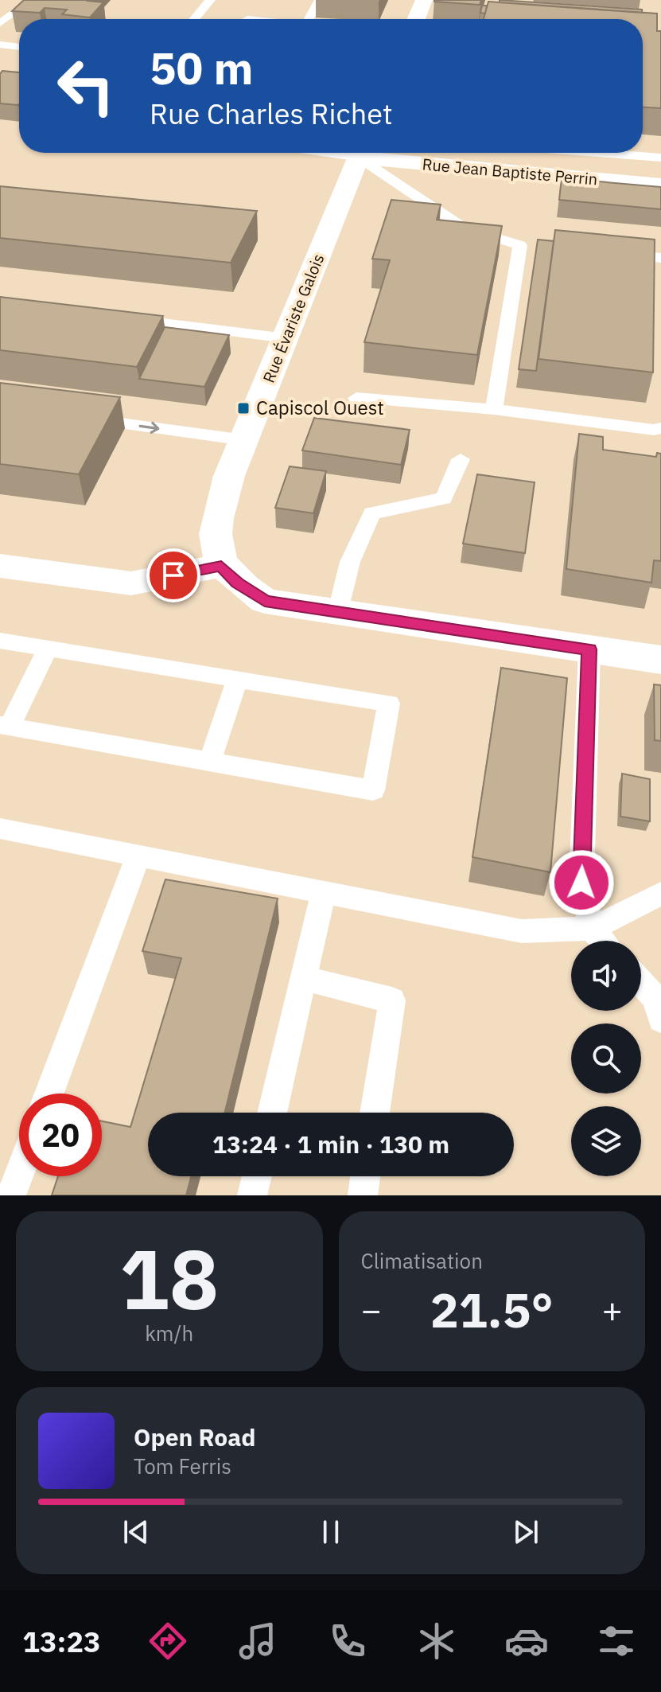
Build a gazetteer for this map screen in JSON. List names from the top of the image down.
{
  "streets": {
    "street": ["Rue Jean Baptiste Perrin", "Rue Évariste Galois"]
  },
  "places": {
    "transit": ["Capiscol Ouest"]
  },
  "page": {
    "turn": ["50 m", "Rue Charles Richet"],
    "limit": "20",
    "trip": "13:24 · 1 min · 130 m",
    "tile": [
      ["18", "km/h"],
      "Climatisation"
    ],
    "heat": ["−", "21.5°", "+"],
    "song": ["Open Road", "Tom Ferris"],
    "tabs": "13:23"
  }
}
